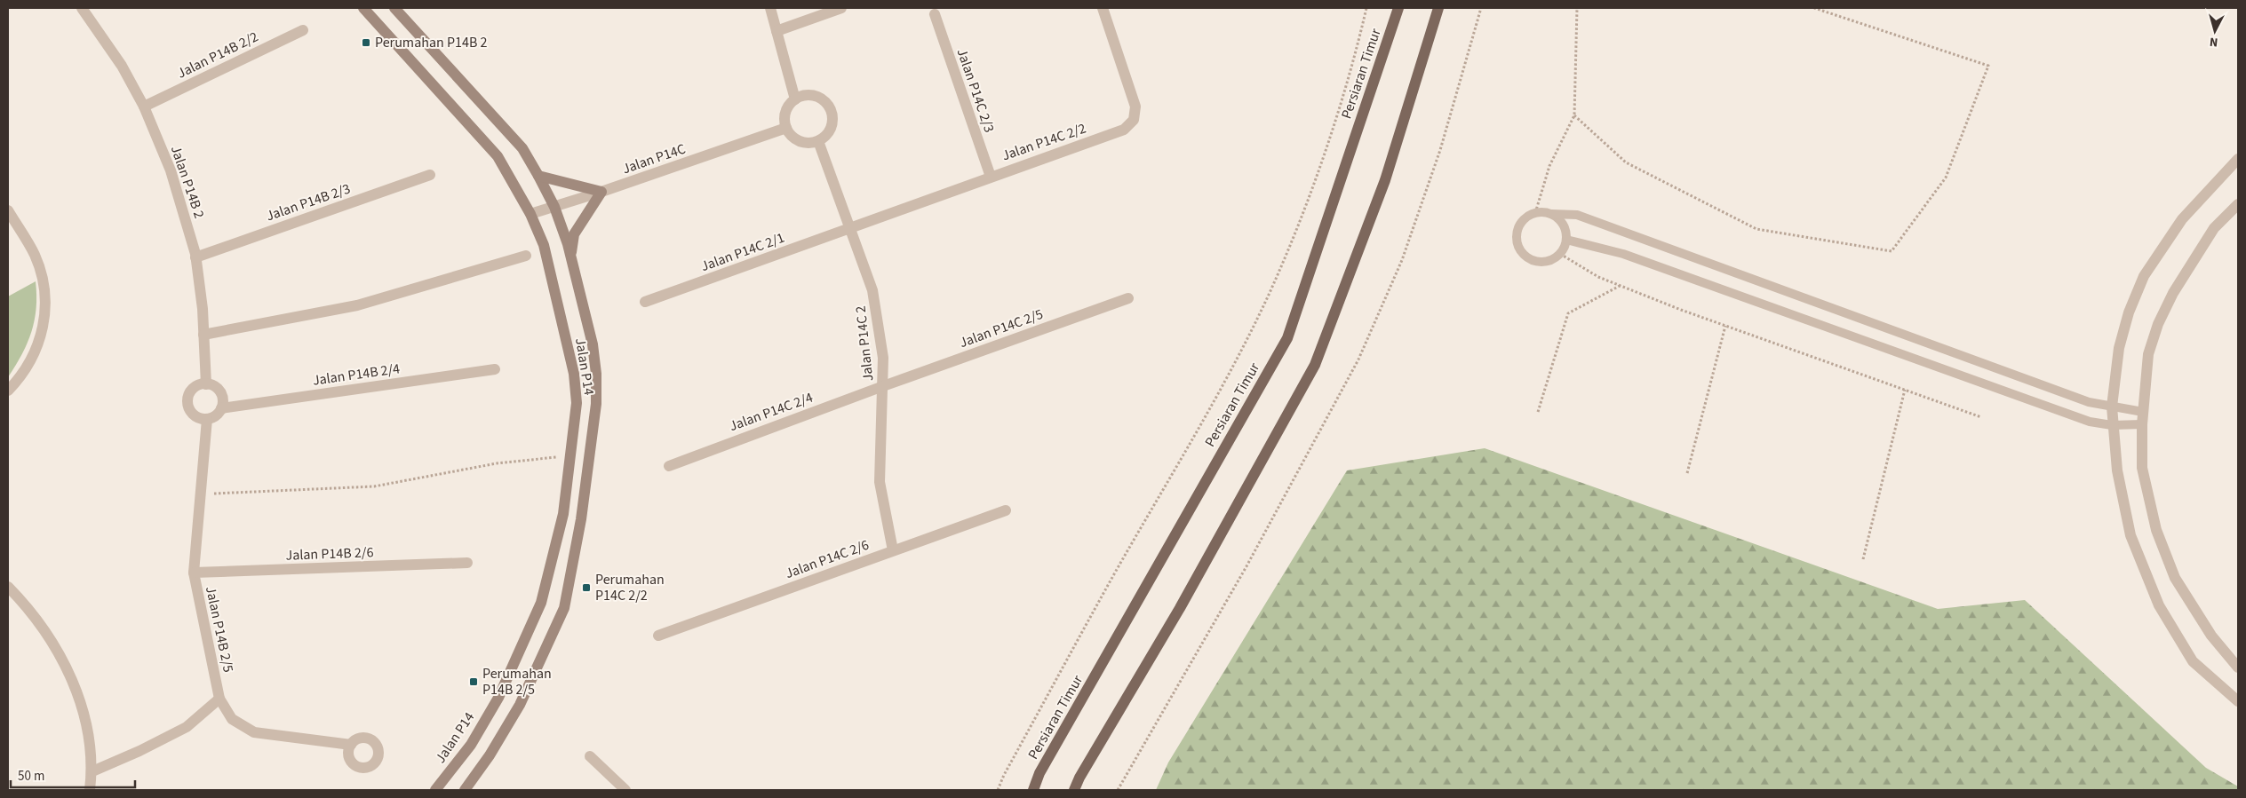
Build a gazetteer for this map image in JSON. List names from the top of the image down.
{
  "streets": {
    "main road": ["Persiaran Timur", "Jalan P14"],
    "street": [
      "Jalan P14B 2/2",
      "Jalan P14C 2/3",
      "Jalan P14C 2/2",
      "Jalan P14C",
      "Jalan P14B 2",
      "Jalan P14B 2/3",
      "Jalan P14C 2/1",
      "Jalan P14C 2/5",
      "Jalan P14C 2",
      "Jalan P14B 2/4",
      "Jalan P14C 2/4",
      "Jalan P14B 2/6",
      "Jalan P14C 2/6",
      "Jalan P14B 2/5"
    ]
  },
  "crossings": [
    ["Jalan P14B 2/2", "Jalan P14B 2"],
    ["Jalan P14C 2/3", "Jalan P14C 2/2"],
    ["Jalan P14C 2/2", "Jalan P14C 2/1"],
    ["Jalan P14C 2/2", "Jalan P14C 2"],
    ["Jalan P14C", "Jalan P14C 2"],
    ["Jalan P14C", "Jalan P14"],
    ["Jalan P14B 2", "Jalan P14B 2/3"],
    ["Jalan P14B 2", "Jalan P14B 2/4"],
    ["Jalan P14B 2", "Jalan P14B 2/5"],
    ["Jalan P14C 2/1", "Jalan P14C 2"],
    ["Jalan P14C 2/5", "Jalan P14C 2"],
    ["Jalan P14C 2/5", "Jalan P14C 2/4"],
    ["Jalan P14C 2", "Jalan P14C 2/4"],
    ["Jalan P14C 2", "Jalan P14C 2/6"],
    ["Jalan P14B 2/4", "Jalan P14B 2/5"],
    ["Jalan P14B 2/6", "Jalan P14B 2/5"]
  ],
  "places": {
    "transit": ["Perumahan P14B 2", "Perumahan P14C 2/2", "Perumahan P14B 2/5"]
  },
  "scale_bar": "50 m",
  "north": "bottom"
}
